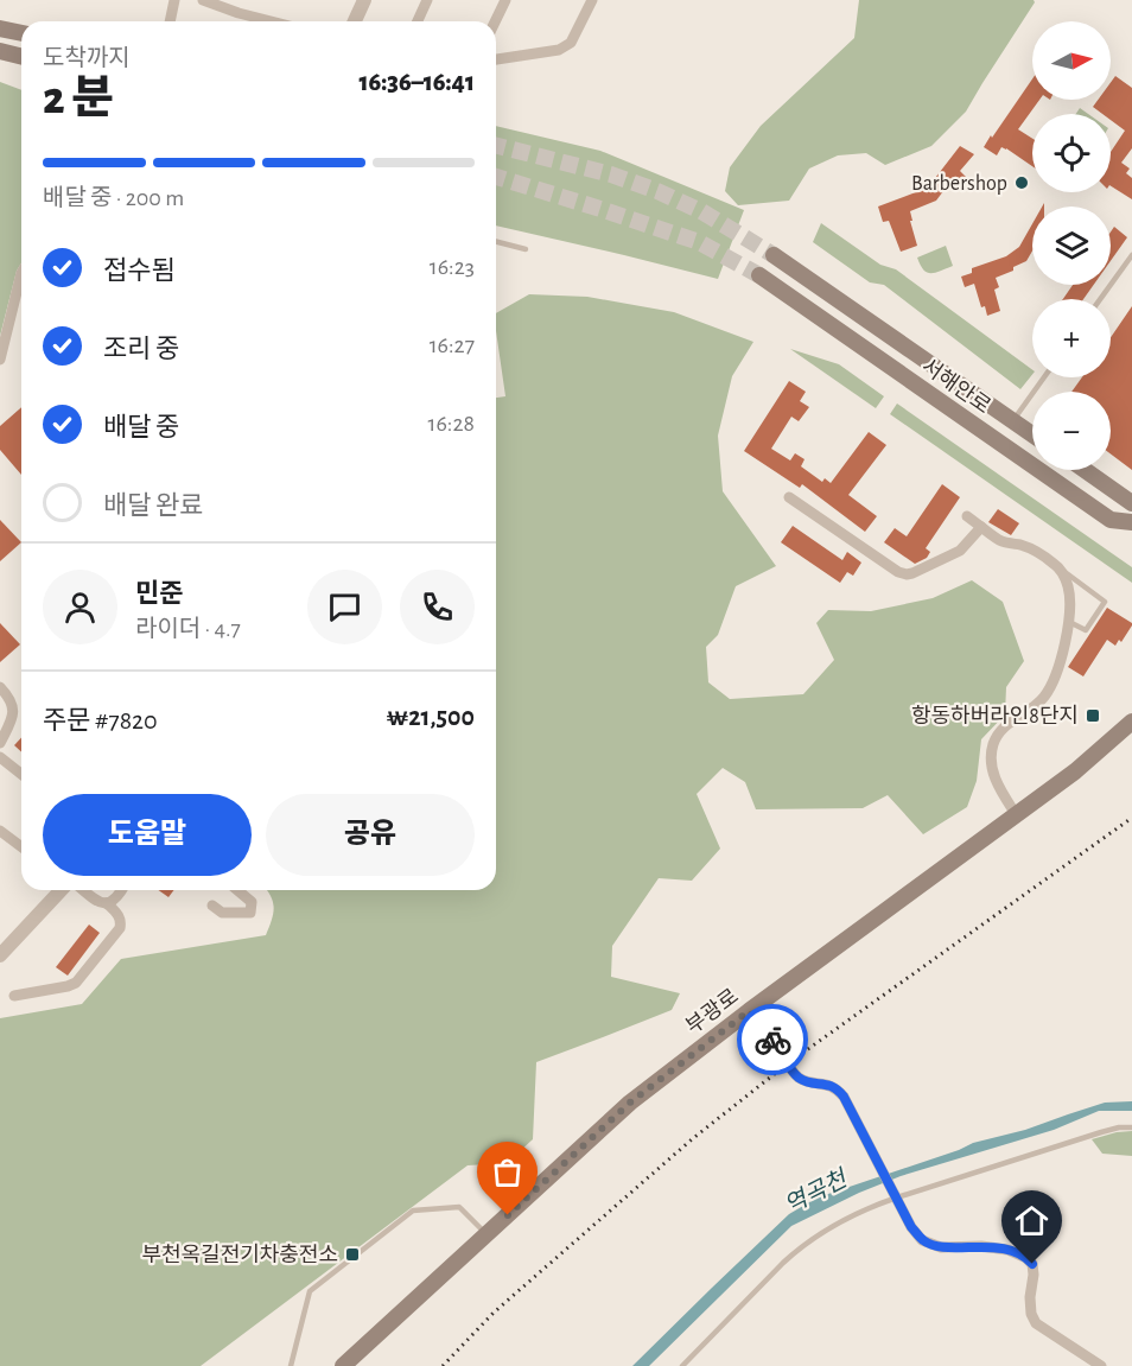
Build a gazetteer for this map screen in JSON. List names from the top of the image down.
{
  "streets": {
    "main road": ["서해안로", "부광로"]
  },
  "water": ["역곡천"],
  "places": {
    "other": ["Barbershop"],
    "transit": ["항동하버라인8단지", "부천옥길전기차충전소"]
  },
  "north": "right",
  "page": {
    "map_buttons": ["+", "−"],
    "heading": ["2 분", "도착까지", "16:36–16:41"],
    "panel": [
      "민준",
      "라이더 · 4.7",
      "주문 #7820",
      "₩21,500"
    ],
    "bar": "배달 중 · 200 m",
    "list": [
      ["접수됨", "16:23"],
      ["조리 중", "16:27"],
      ["배달 중", "16:28"],
      "배달 완료"
    ],
    "buttons": ["도움말", "공유"]
  }
}
